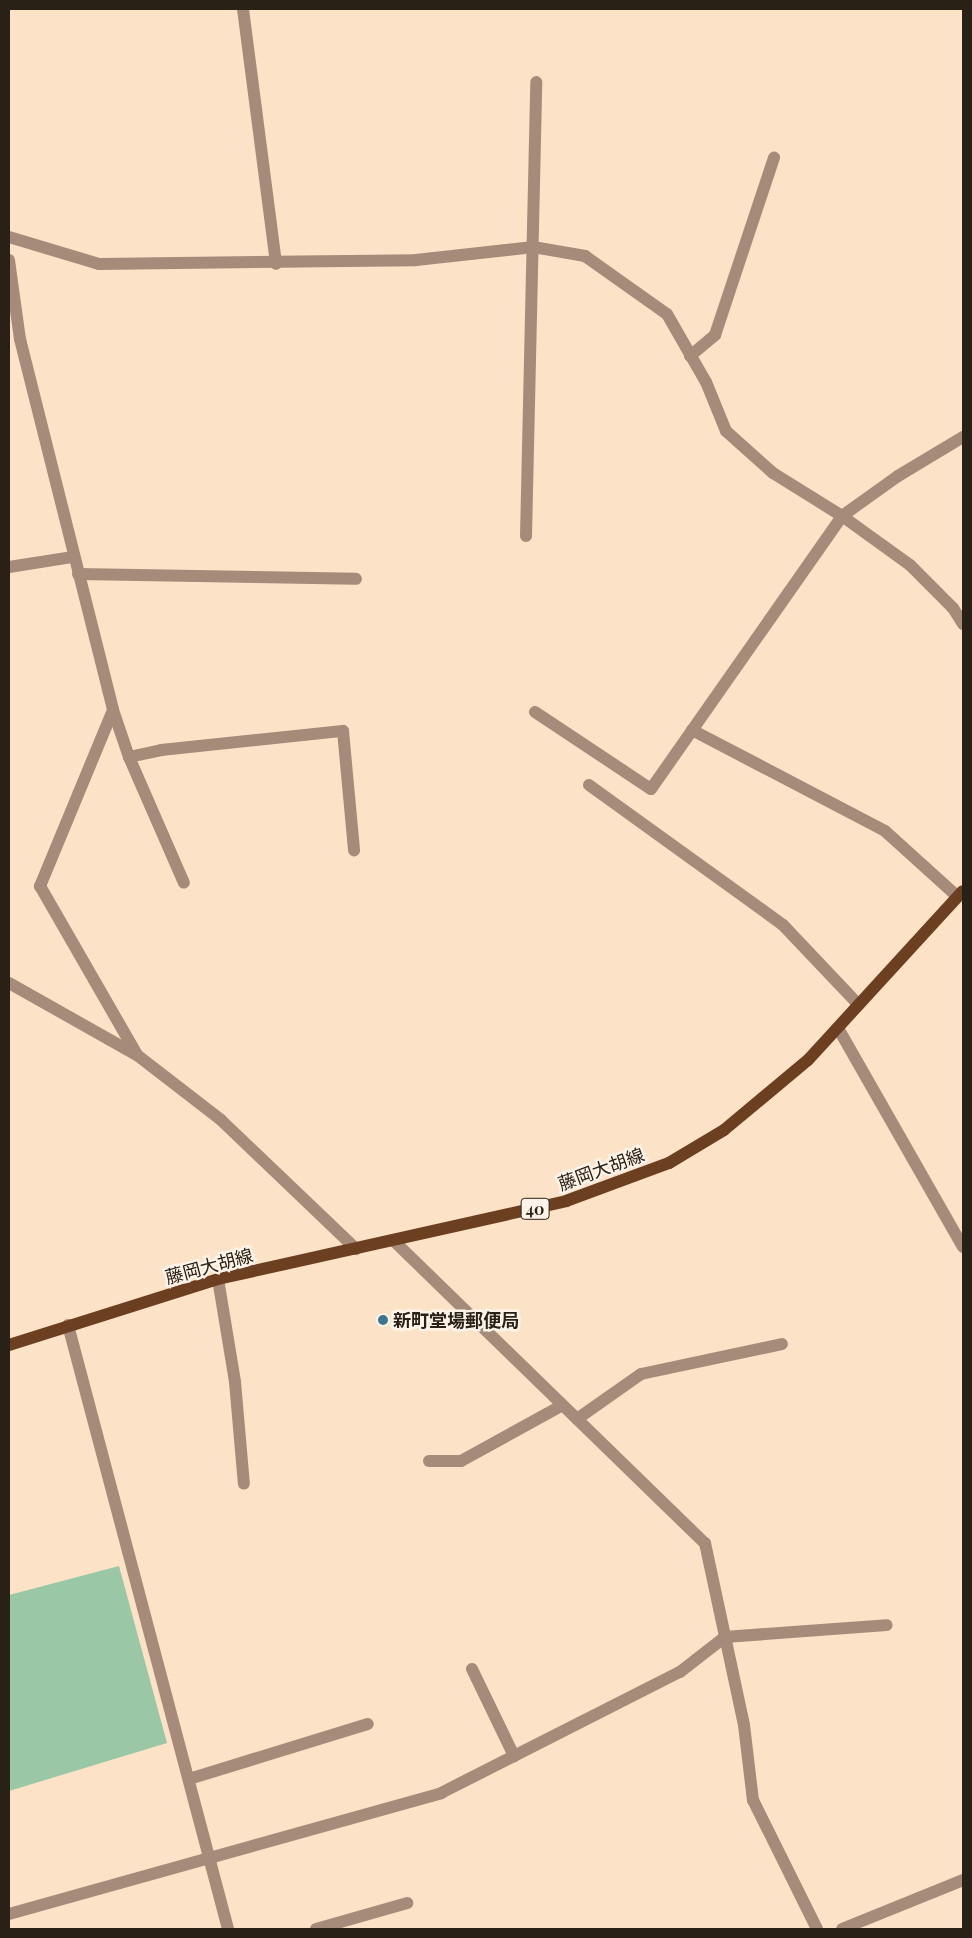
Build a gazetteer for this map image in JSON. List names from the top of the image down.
{
  "streets": {
    "main road": ["藤岡大胡線", "40"]
  },
  "places": ["新町堂場郵便局"]
}
